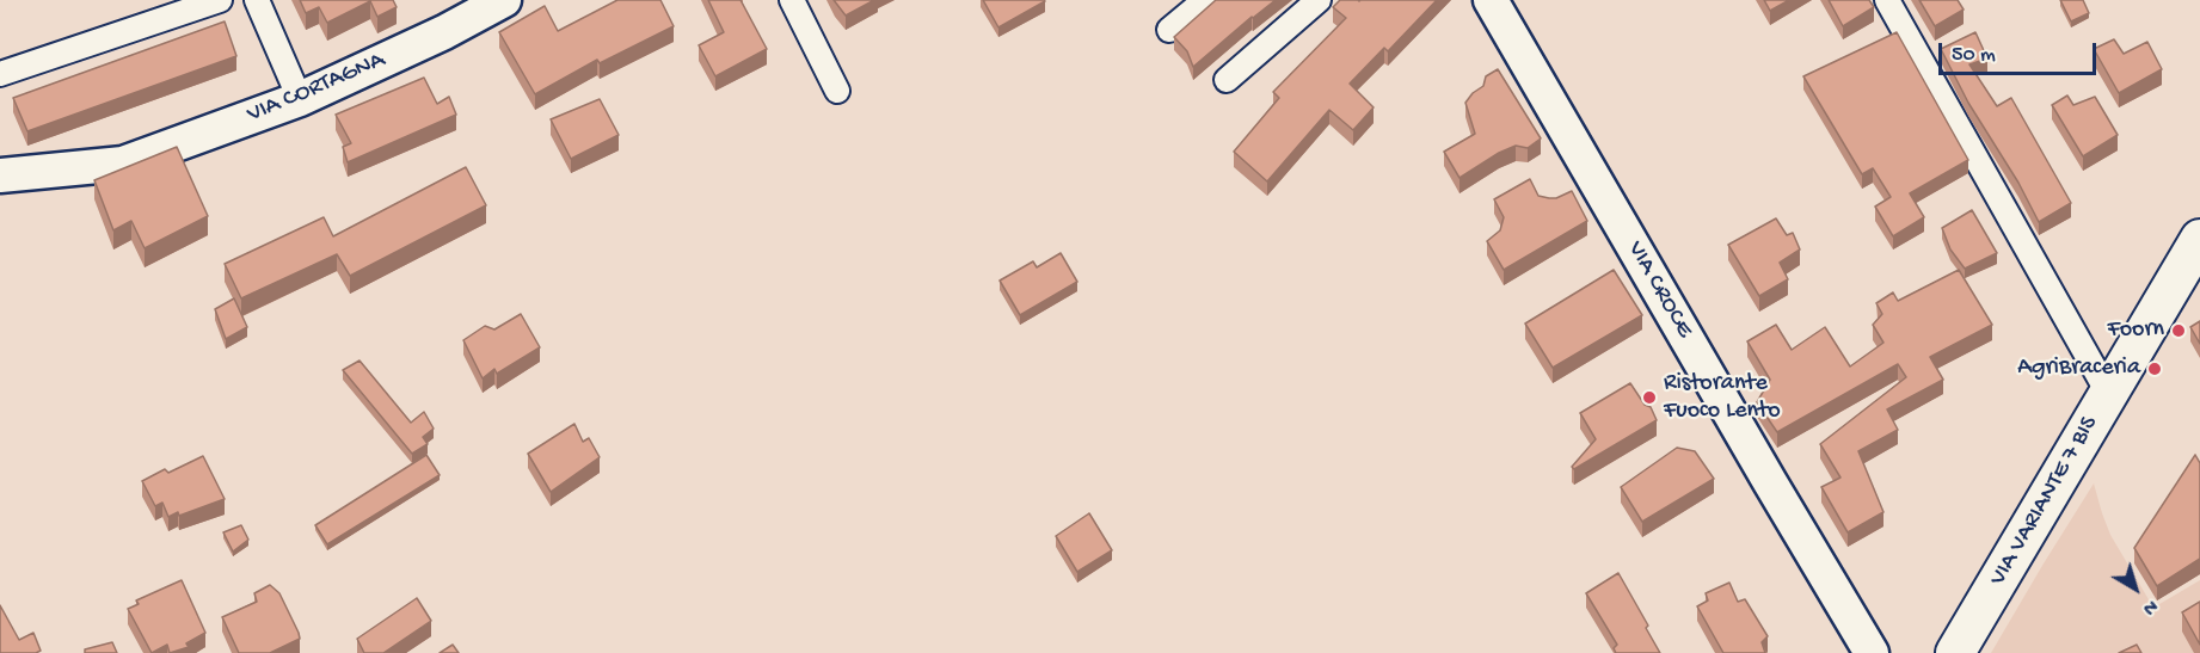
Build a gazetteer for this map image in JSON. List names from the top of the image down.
{
  "streets": {
    "main road": ["VIA VARIANTE 7 BIS"],
    "street": ["VIA CORTAGNA", "VIA CROCE"]
  },
  "places": ["Foorn", "AgriBraceria", "Ristorante Fuoco Lento"],
  "scale_bar": "50 m",
  "north": "bottom right"
}
